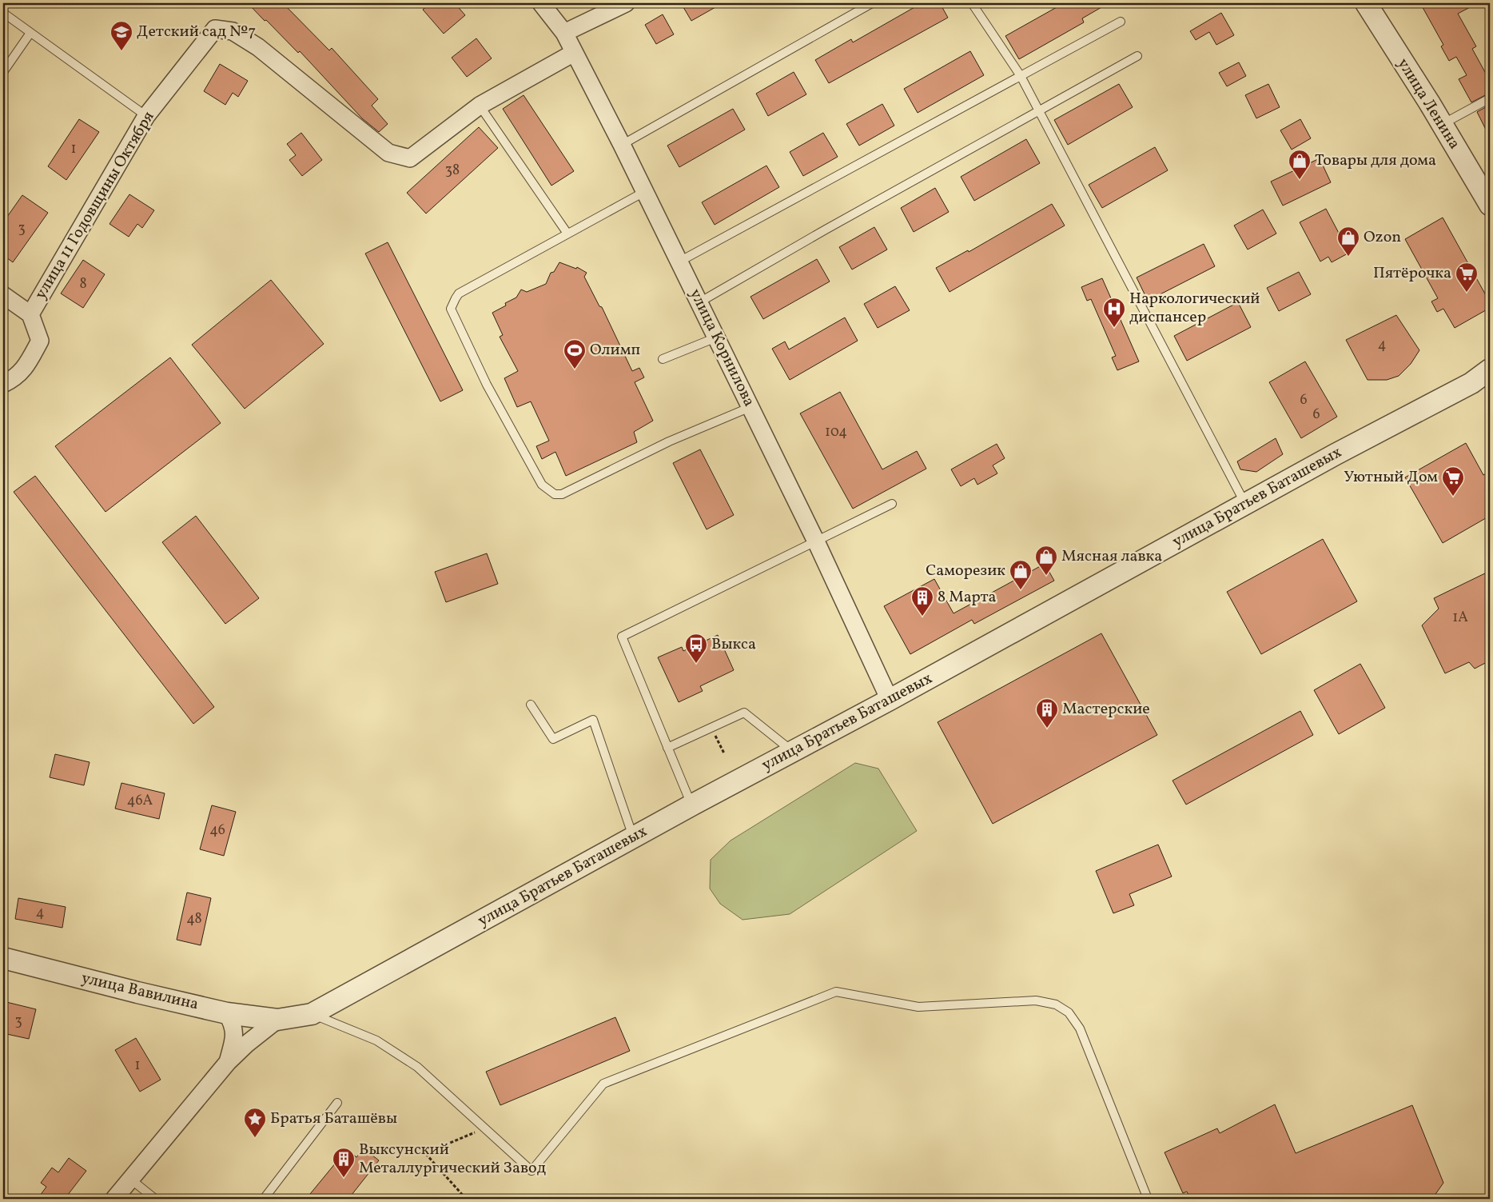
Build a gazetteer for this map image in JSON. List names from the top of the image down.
{
  "streets": {
    "street": [
      "улица Ленина",
      "улица 11 Годовщины Октября",
      "улица Корнилова",
      "улица Братьев Баташевых",
      "улица Вавилина"
    ]
  },
  "crossings": [
    ["улица Корнилова", "улица Братьев Баташевых"],
    ["улица Братьев Баташевых", "улица Вавилина"]
  ],
  "places": {
    "school or university": ["Детский сад №7"],
    "shop": [
      "Товары для дома",
      "Ozon",
      "Мясная лавка",
      "Саморезик"
    ],
    "supermarket": ["Пятёрочка", "Уютный Дом"],
    "hospital": ["Наркологический диспансер"],
    "sports": ["Олимп"],
    "building": ["8 Марта", "Мастерские", "Выксунский Металлургический Завод"],
    "bus stop": ["Выкса"],
    "place": ["Братья Баташёвы"]
  },
  "house_numbers": [
    "1",
    "38",
    "3",
    "8",
    "4",
    "6",
    "6",
    "104",
    "1А",
    "46А",
    "46",
    "4",
    "48",
    "3",
    "1"
  ]
}
